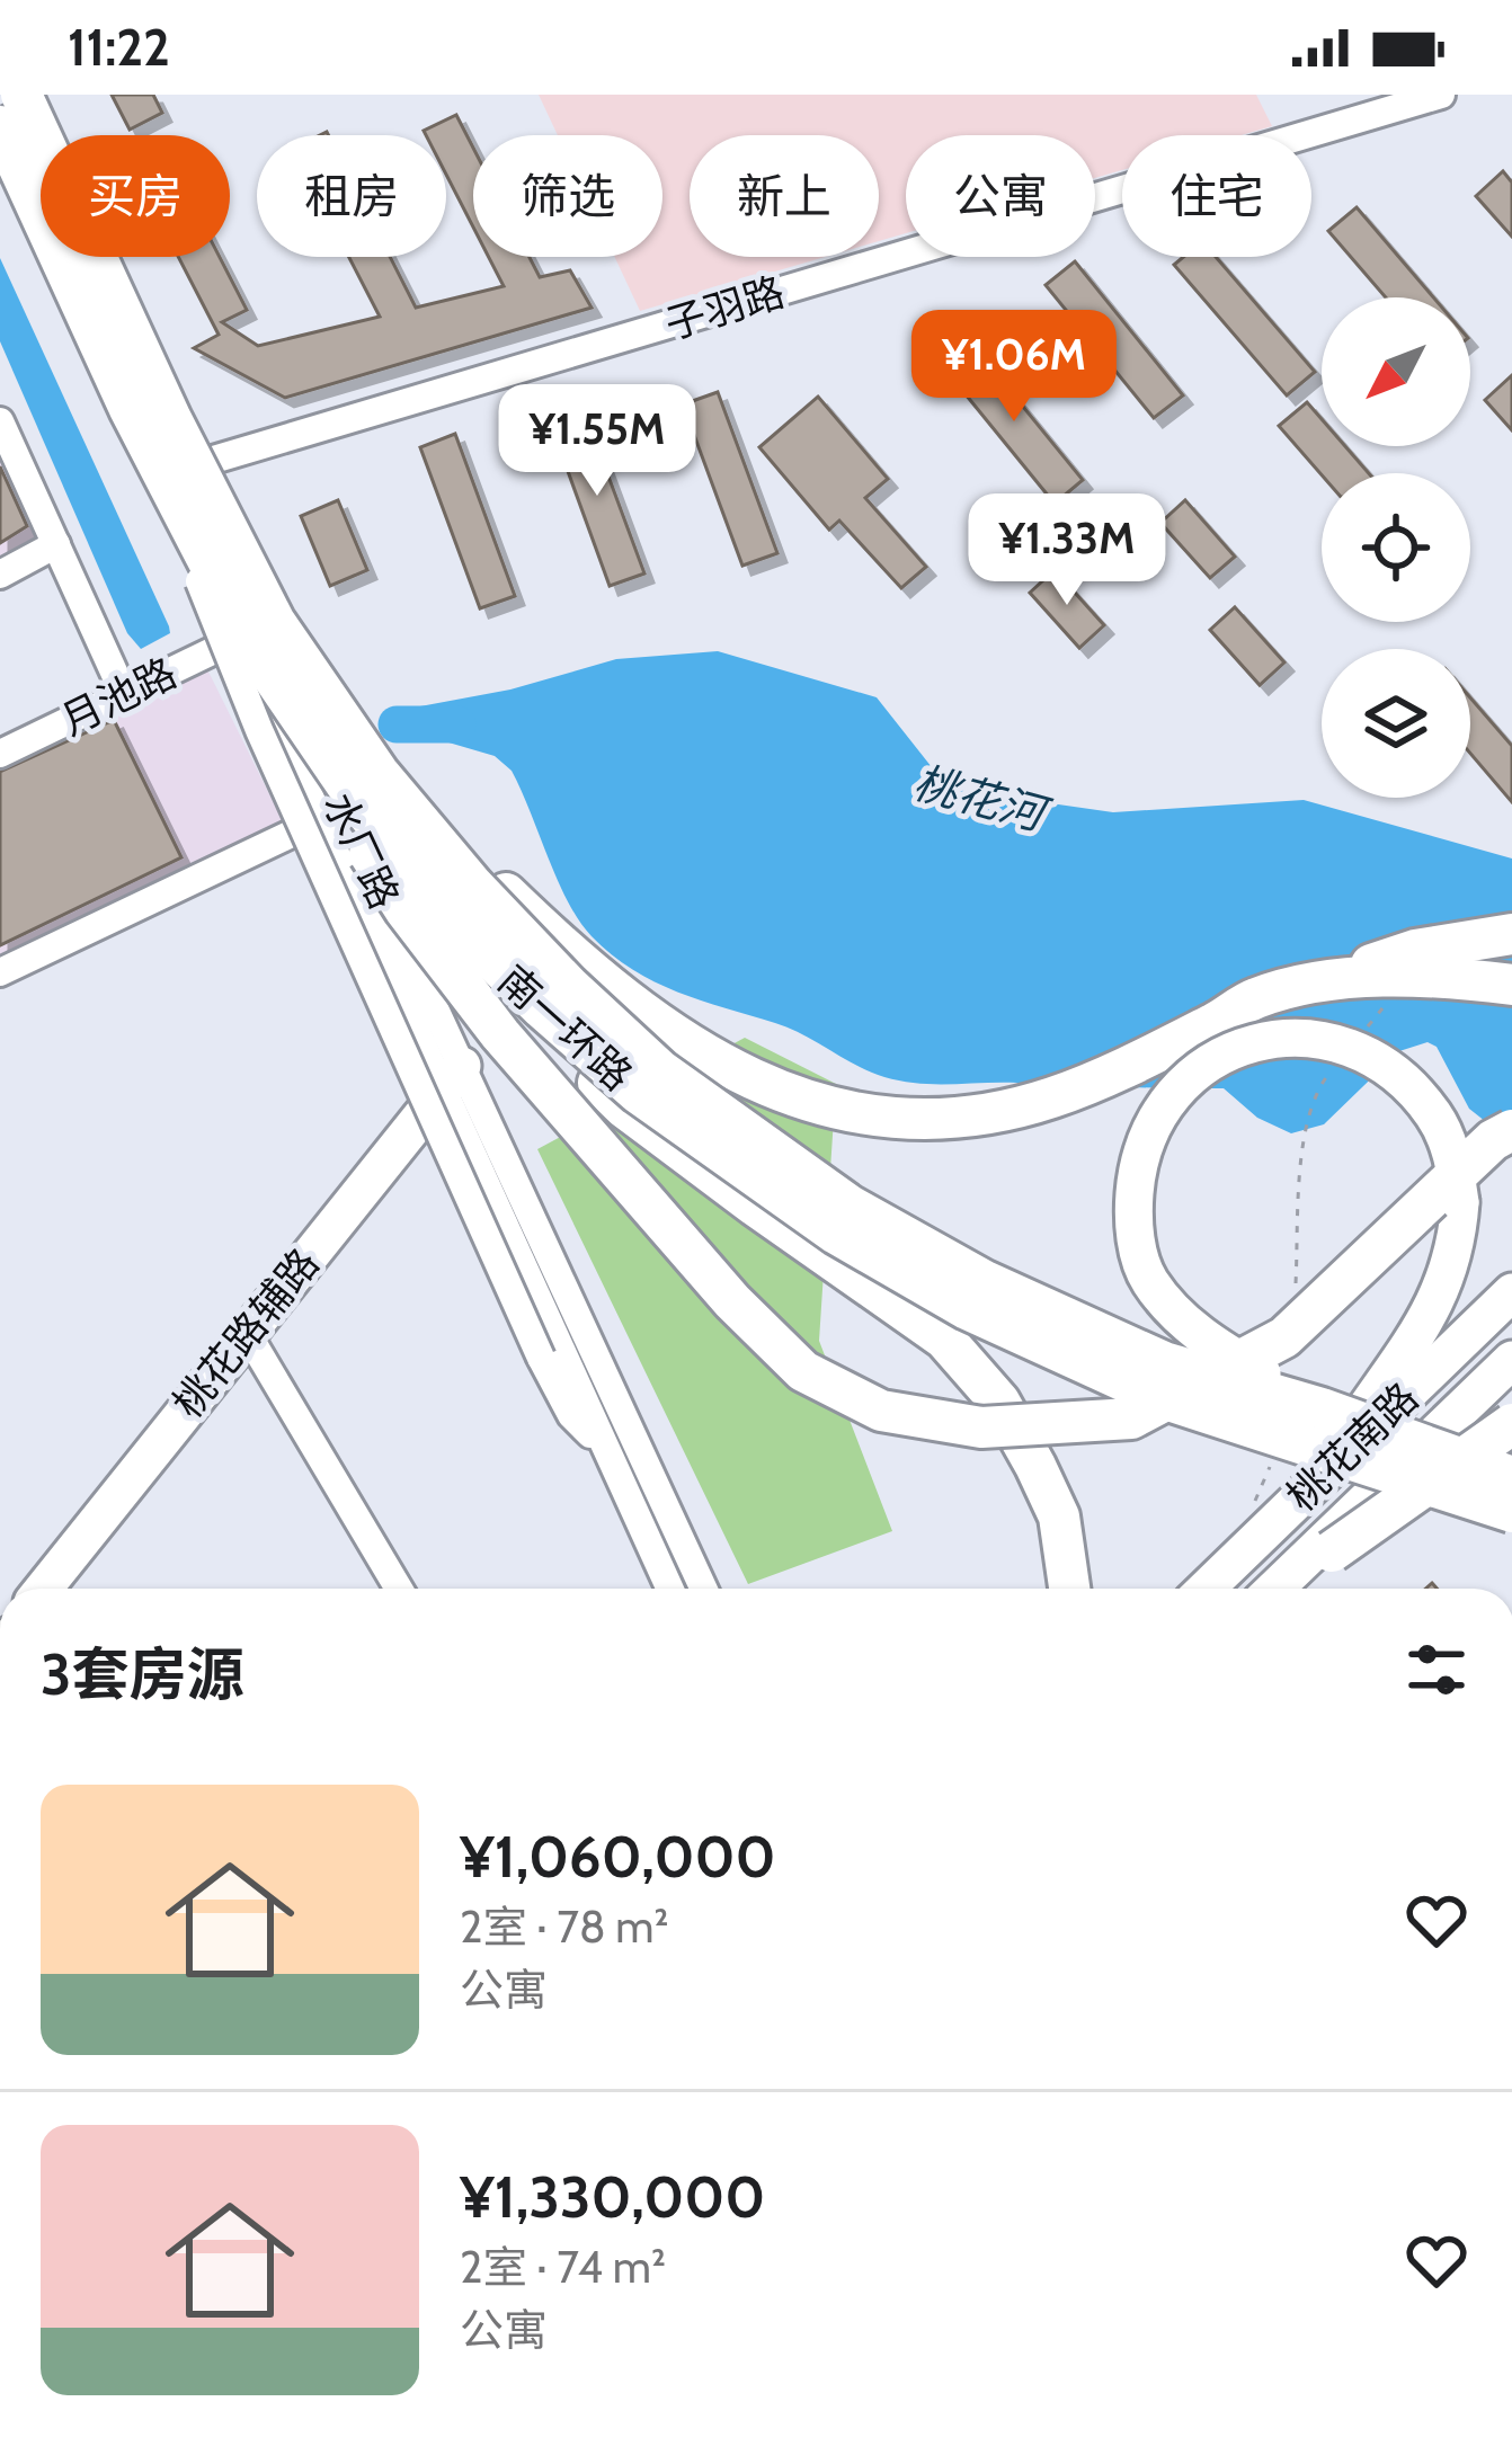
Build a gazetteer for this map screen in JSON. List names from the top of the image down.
{
  "streets": {
    "highway": ["南一环路"],
    "main road": ["桃花路辅路", "桃花南路"],
    "street": ["子羽路", "月池路", "水厂路"]
  },
  "crossings": [
    ["子羽路", "水厂路"],
    ["月池路", "水厂路"],
    ["月池路", "南一环路"],
    ["水厂路", "南一环路"],
    ["水厂路", "桃花路辅路"]
  ],
  "water": ["桃花河"],
  "north": "bottom left",
  "page": {
    "status": "11:22",
    "chip": [
      "买房",
      "租房",
      "筛选",
      "新上",
      "公寓",
      "住宅"
    ],
    "price": ["¥1.06M", "¥1.55M", "¥1.33M"],
    "heading": "3套房源",
    "list": [
      {
        "name": "¥1,060,000",
        "note": "2室 · 78 m² · 公寓"
      },
      {
        "name": "¥1,330,000",
        "note": "2室 · 74 m² · 公寓"
      }
    ]
  }
}
